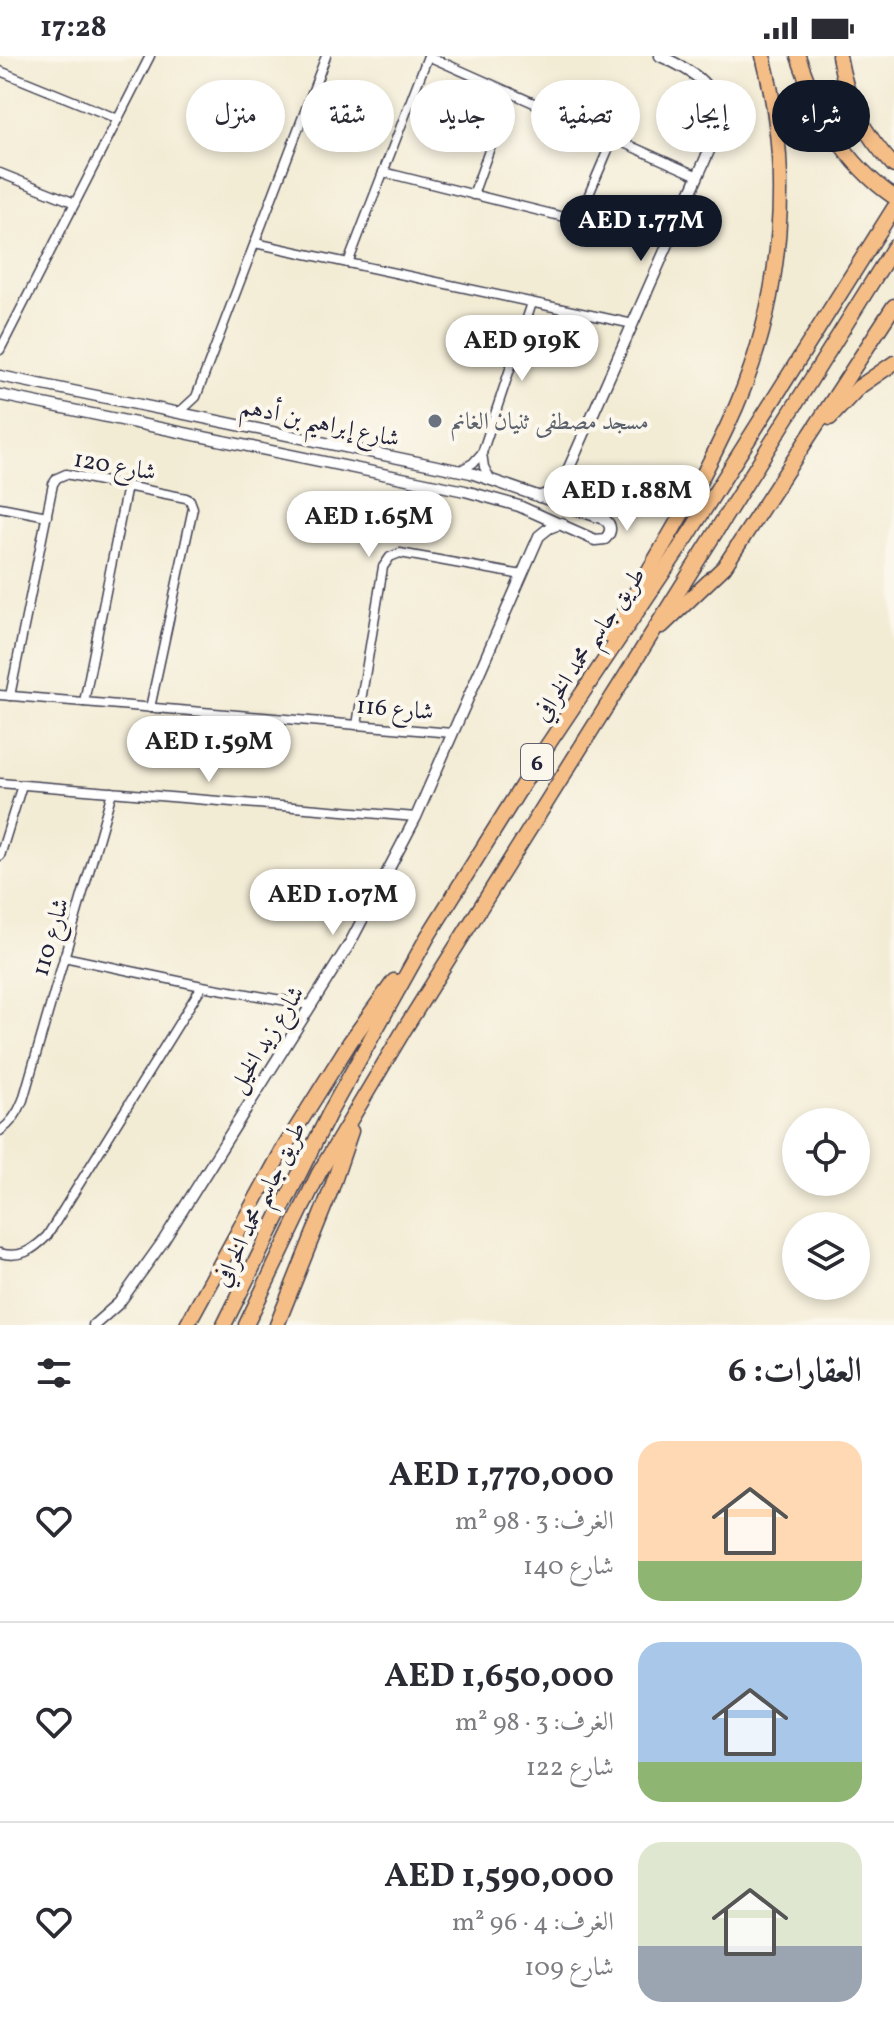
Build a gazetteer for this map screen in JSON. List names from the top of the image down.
{
  "streets": {
    "highway": ["طريق جاسم محمد الخرافي", "6"],
    "street": [
      "شارع إبراهيم بن أدهم",
      "شارع 120",
      "شارع 116",
      "شارع 110",
      "شارع زيد الخيل"
    ]
  },
  "crossings": [
    ["شارع 120", "شارع 116"],
    ["شارع 116", "شارع زيد الخيل"]
  ],
  "places": ["مسجد مصطفى ثنيان الغانم"],
  "page": {
    "status": "17:28",
    "chip": [
      "شراء",
      "إيجار",
      "تصفية",
      "جديد",
      "شقة",
      "منزل"
    ],
    "price": [
      "AED 1.77M",
      "AED 919K",
      "AED 1.88M",
      "AED 1.65M",
      "AED 1.59M",
      "AED 1.07M"
    ],
    "heading": "العقارات: 6",
    "list": [
      {
        "name": "AED 1,770,000",
        "note": "الغرف: 3 · 98 m² · شارع 140"
      },
      {
        "name": "AED 1,650,000",
        "note": "الغرف: 3 · 98 m² · شارع 122"
      },
      {
        "name": "AED 1,590,000",
        "note": "الغرف: 4 · 96 m² · شارع 109"
      }
    ]
  }
}
